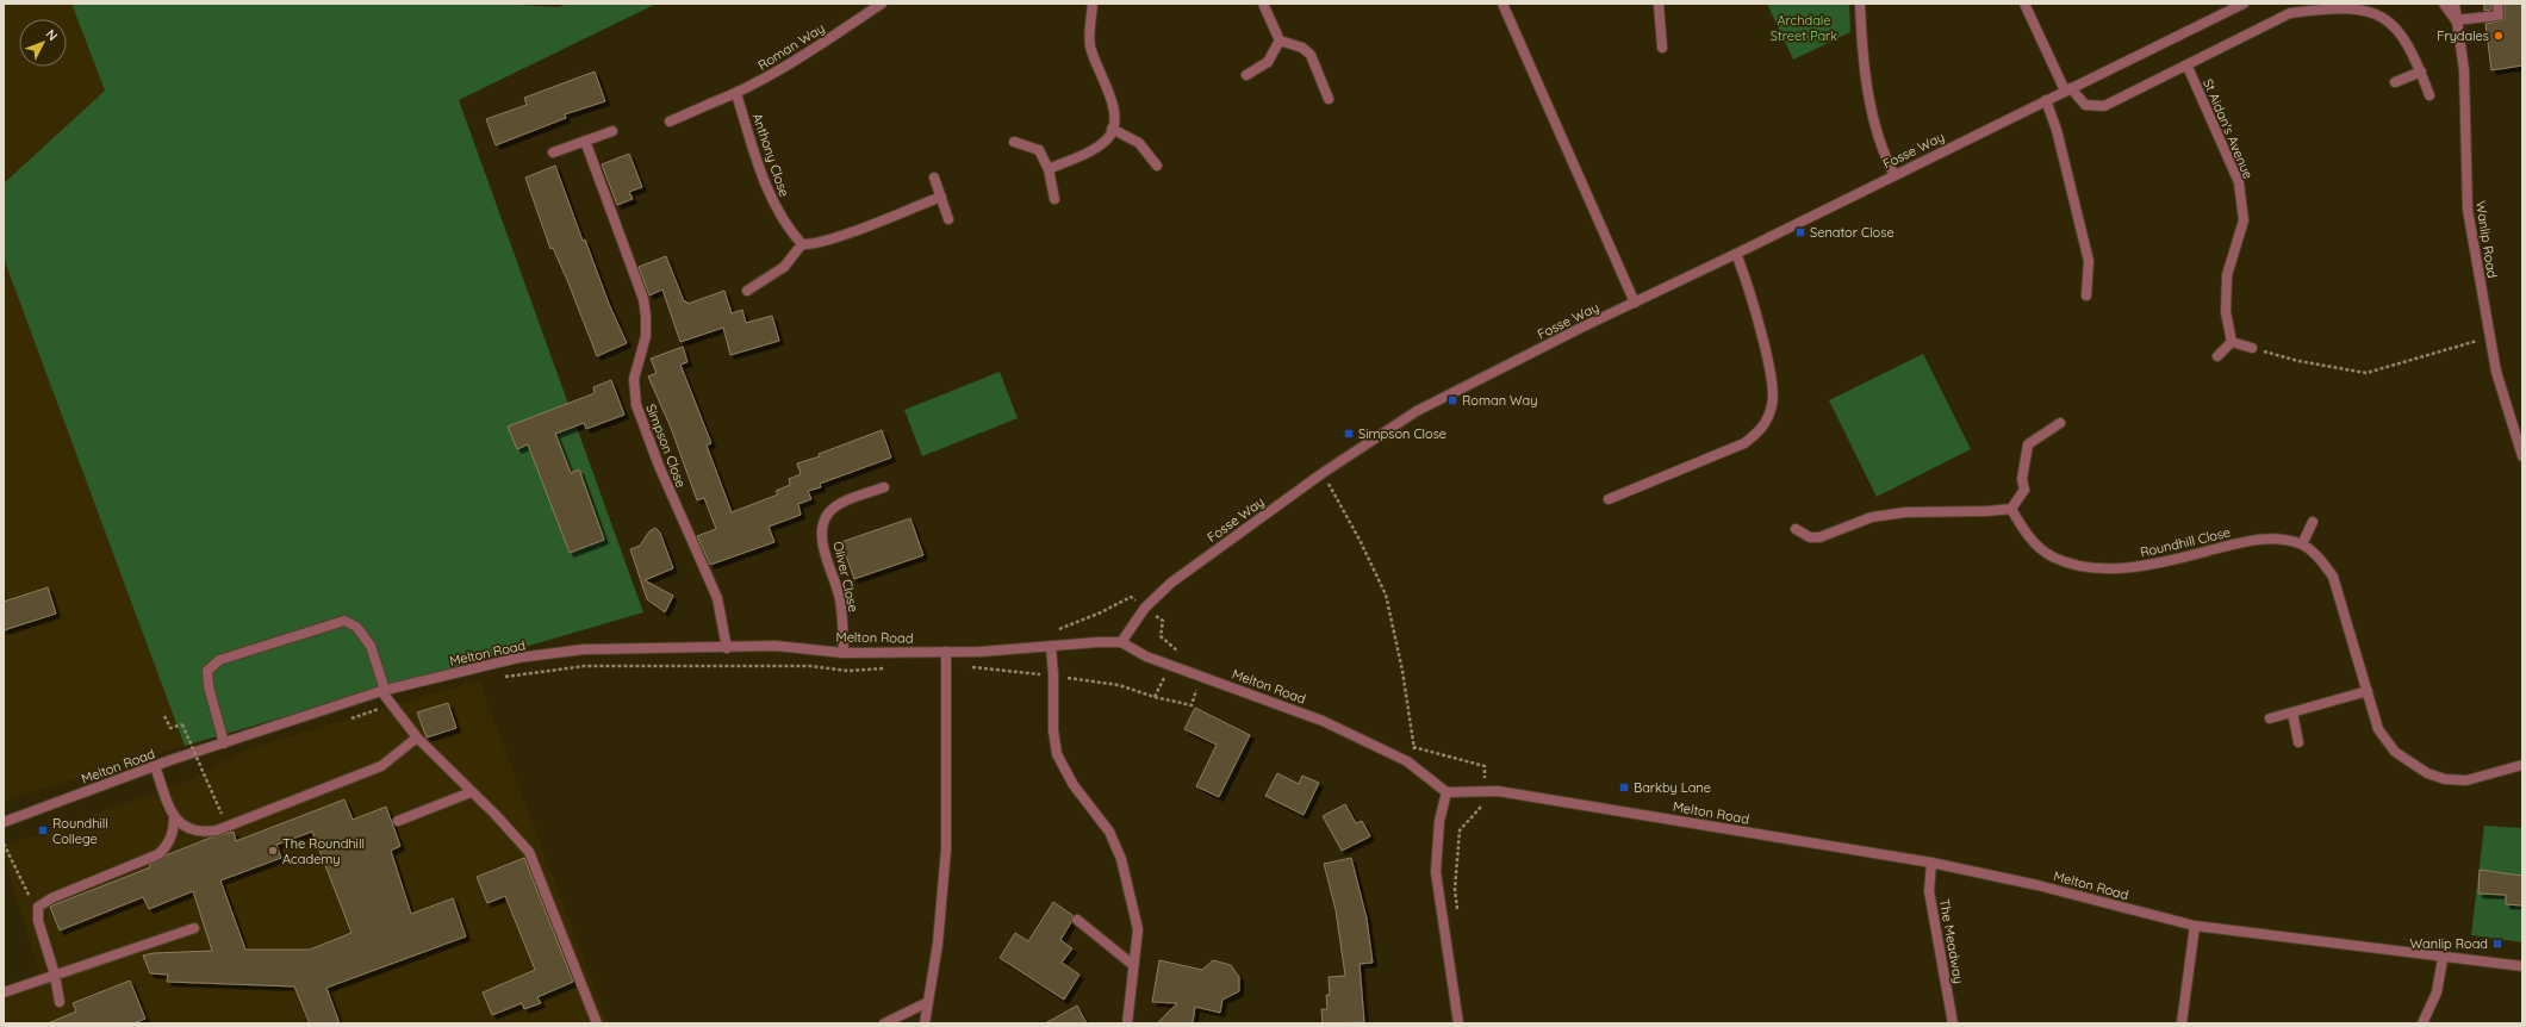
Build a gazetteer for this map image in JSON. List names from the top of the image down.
{
  "streets": {
    "street": [
      "Roman Way",
      "St Aidan's Avenue",
      "Fosse Way",
      "Anthony Close",
      "Wanlip Road",
      "Simpson Close",
      "Roundhill Close",
      "Oliver Close",
      "Melton Road",
      "The Meadway"
    ]
  },
  "crossings": [
    ["Roman Way", "Anthony Close"],
    ["Fosse Way", "Melton Road"],
    ["Simpson Close", "Melton Road"],
    ["Oliver Close", "Melton Road"],
    ["Melton Road", "The Meadway"]
  ],
  "parks": ["Archdale Street Park"],
  "places": {
    "other": ["Frydales", "The Roundhill Academy"],
    "transit": [
      "Senator Close",
      "Roman Way",
      "Simpson Close",
      "Barkby Lane",
      "Roundhill College",
      "Wanlip Road"
    ]
  },
  "north": "top right"
}
